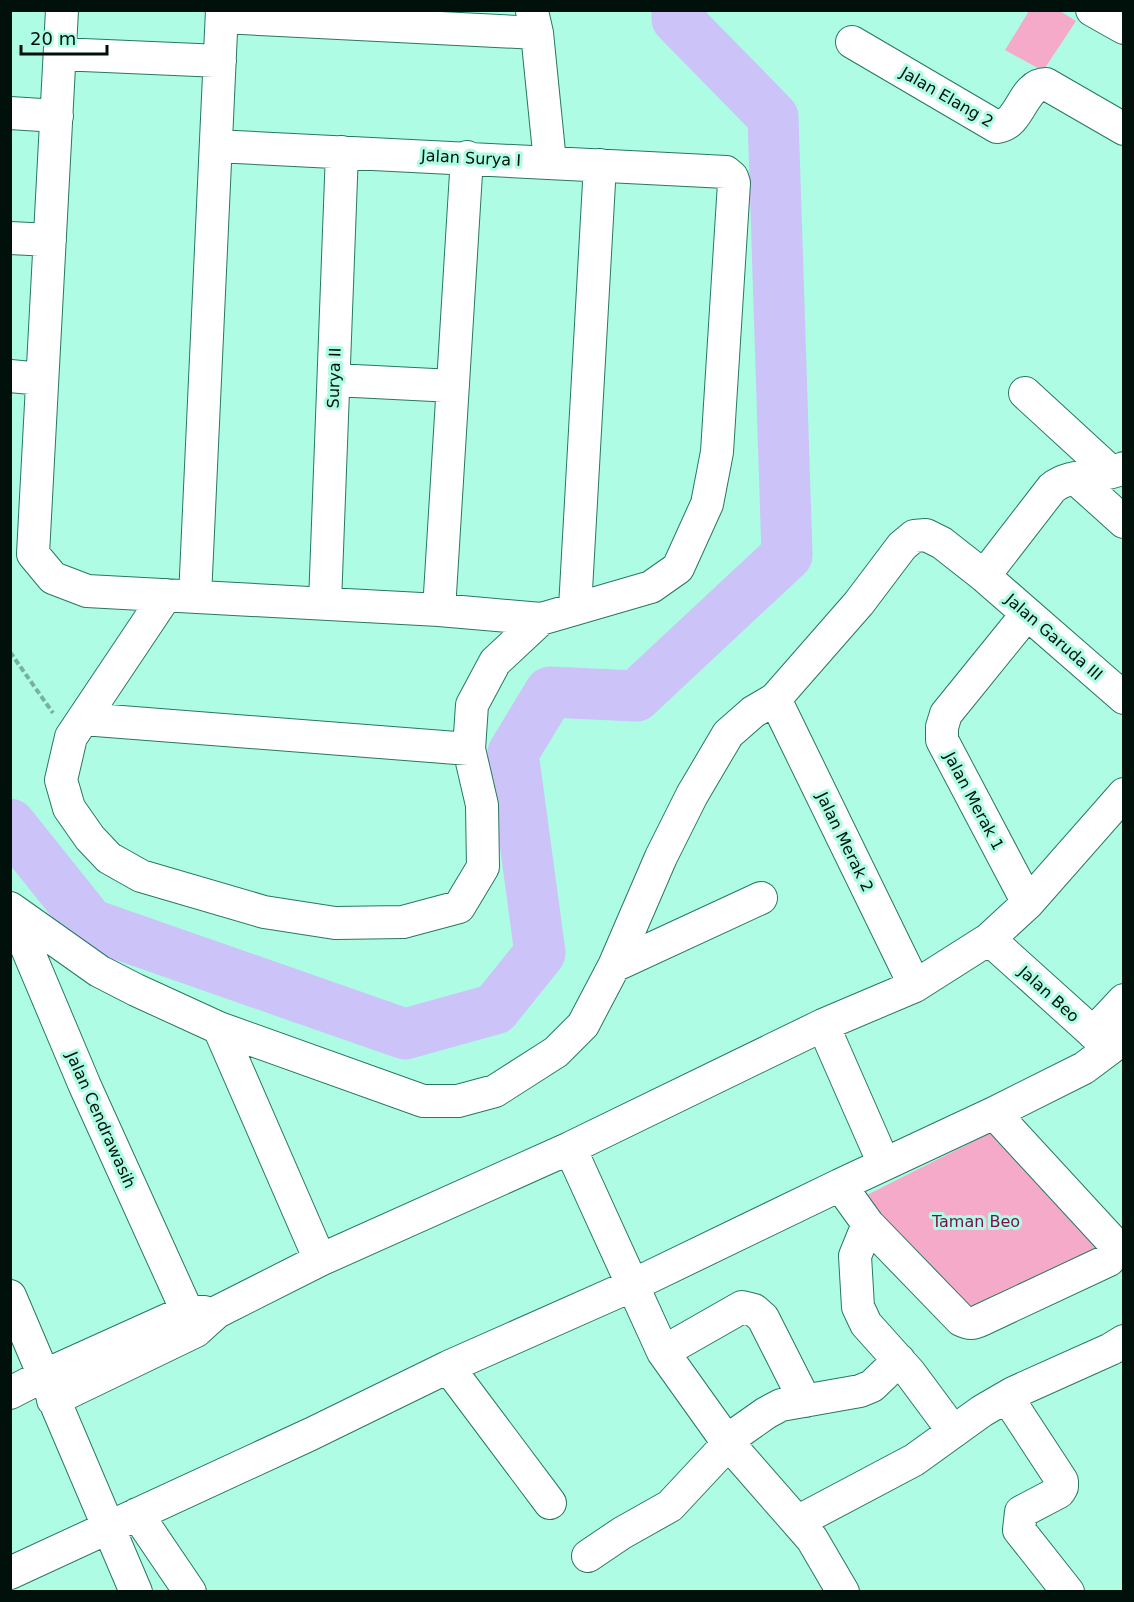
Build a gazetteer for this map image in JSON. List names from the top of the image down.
{
  "streets": {
    "street": [
      "Jalan Elang 2",
      "Jalan Surya I",
      "Surya II",
      "Jalan Garuda III",
      "Jalan Merak 1",
      "Jalan Merak 2",
      "Jalan Beo",
      "Jalan Cendrawasih"
    ]
  },
  "crossings": [
    ["Jalan Surya I", "Surya II"],
    ["Jalan Garuda III", "Jalan Merak 1"],
    ["Jalan Garuda III", "Jalan Merak 2"]
  ],
  "parks": ["Taman Beo"],
  "scale_bar": "20 m"
}
